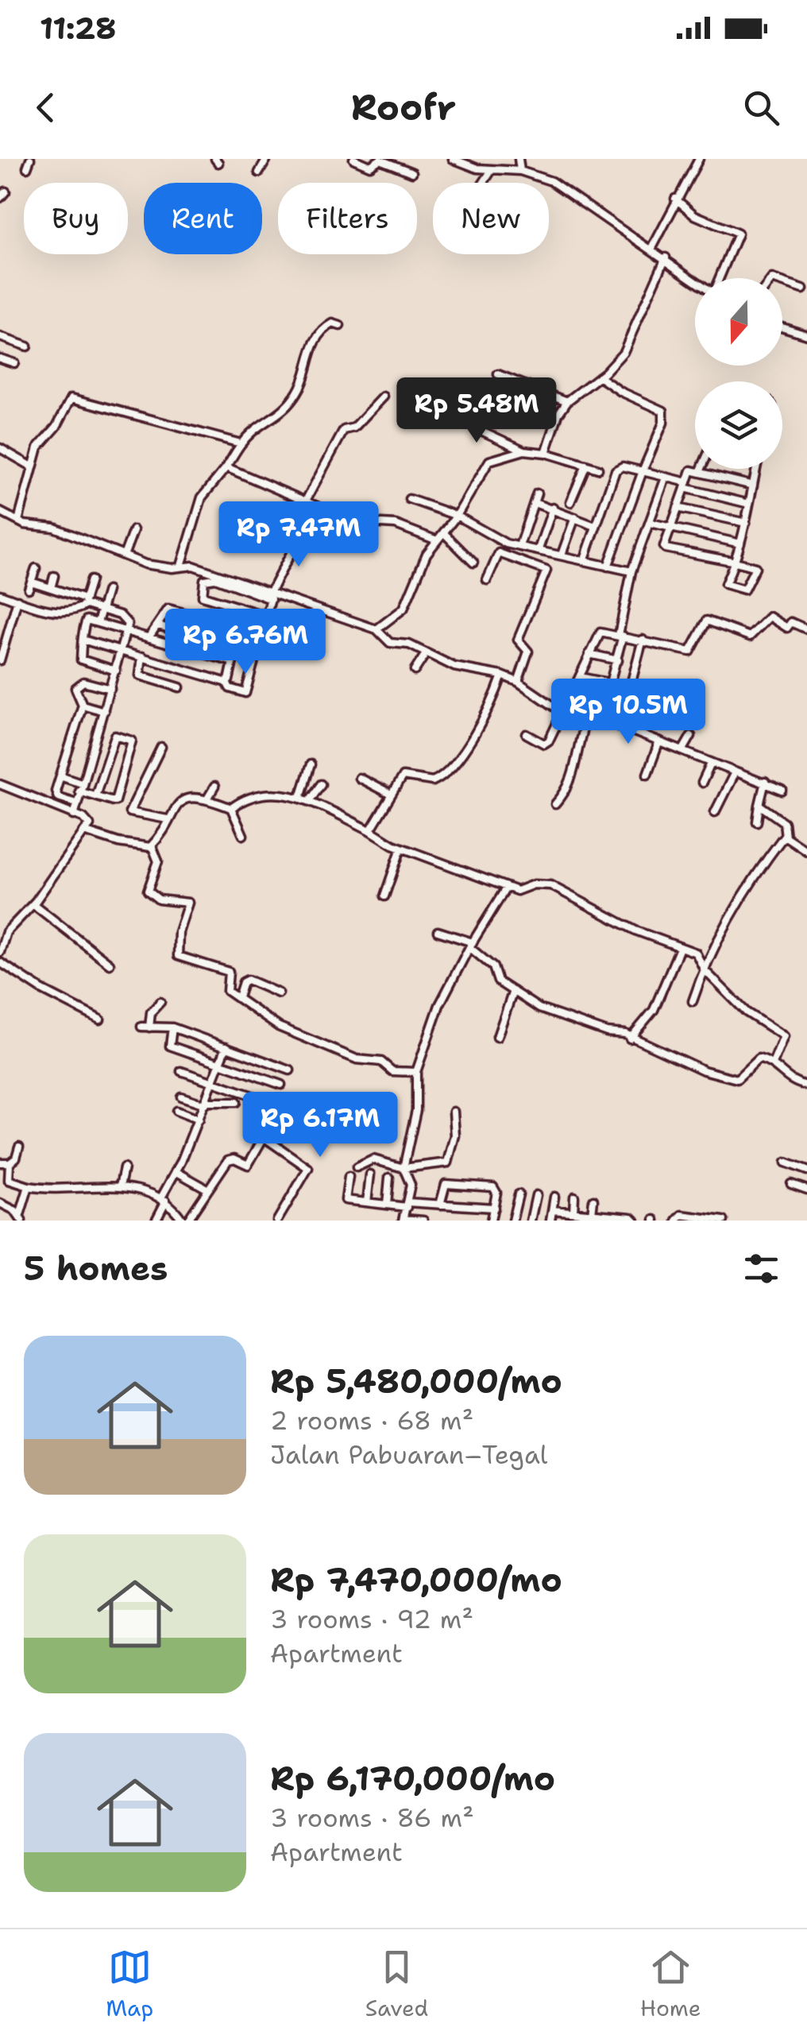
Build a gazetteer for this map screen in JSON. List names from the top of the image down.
{
  "north": "bottom",
  "page": {
    "status": "11:28",
    "header": "Roofr",
    "chip": [
      "Buy",
      "Rent",
      "Filters",
      "New"
    ],
    "price": [
      "Rp 5.48M",
      "Rp 7.47M",
      "Rp 6.76M",
      "Rp 10.5M",
      "Rp 6.17M"
    ],
    "heading": "5 homes",
    "list": [
      {
        "name": "Rp 5,480,000/mo",
        "note": "2 rooms · 68 m² · Jalan Pabuaran–Tegal"
      },
      {
        "name": "Rp 7,470,000/mo",
        "note": "3 rooms · 92 m² · Apartment"
      },
      {
        "name": "Rp 6,170,000/mo",
        "note": "3 rooms · 86 m² · Apartment"
      }
    ],
    "tabs": ["Map", "Saved", "Home"]
  }
}
